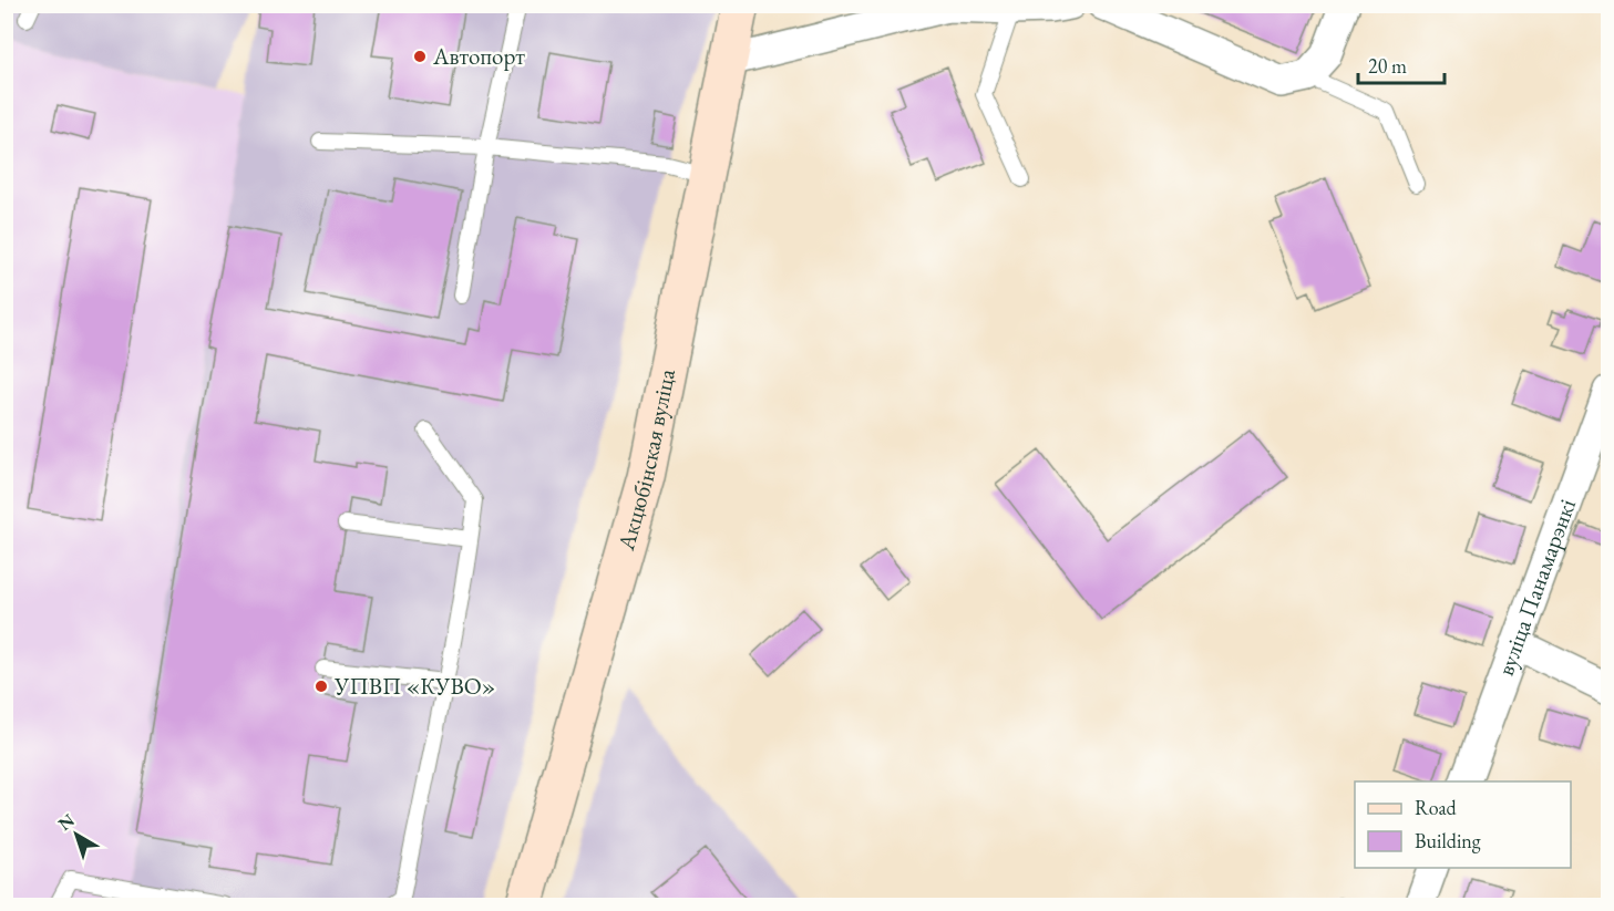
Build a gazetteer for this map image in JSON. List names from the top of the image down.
{
  "streets": {
    "street": ["Акцюбінская вуліца", "вуліца Панамарэнкі"]
  },
  "places": ["Автопорт", "УПВП «КУВО»"],
  "legend": ["Road", "Building"],
  "scale_bar": "20 m",
  "north": "top left"
}
